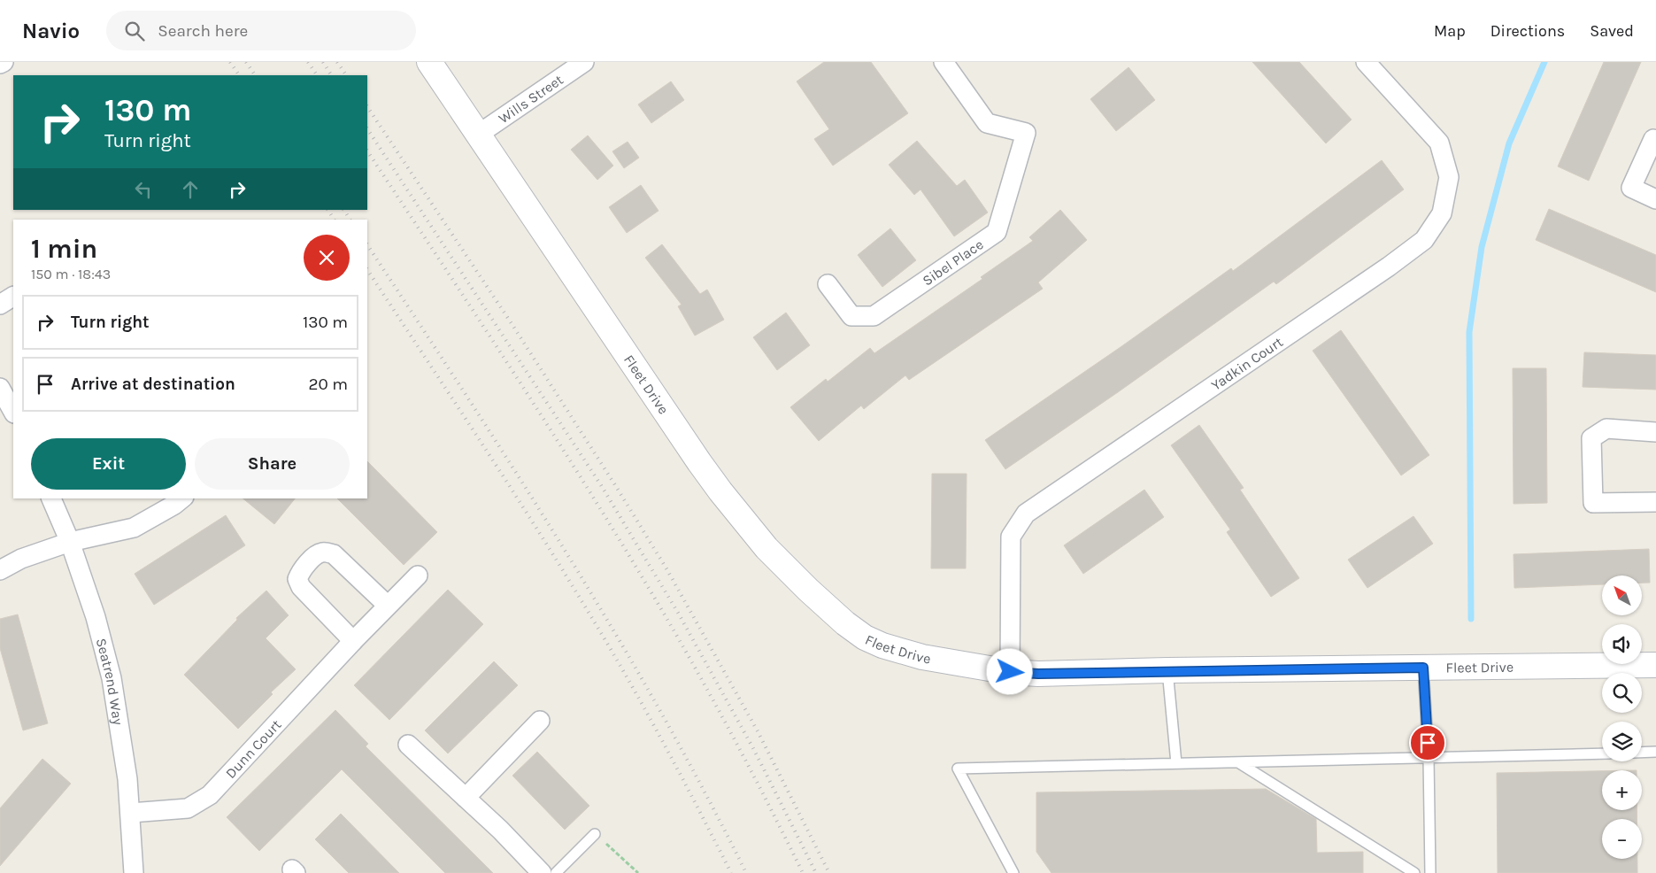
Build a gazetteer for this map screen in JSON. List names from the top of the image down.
{
  "streets": {
    "street": [
      "Wills Street",
      "Sibel Place",
      "Yadkin Court",
      "Fleet Drive",
      "Seatrend Way",
      "Dunn Court"
    ]
  },
  "crossings": [
    ["Wills Street", "Fleet Drive"],
    ["Yadkin Court", "Fleet Drive"],
    ["Seatrend Way", "Dunn Court"]
  ],
  "north": "top left",
  "page": {
    "header": "Navio",
    "search": "Search here",
    "nav": ["Map", "Directions", "Saved"],
    "turn": ["130 m", "Turn right"],
    "heading": ["1 min", "150 m · 18:43"],
    "list": [
      {
        "name": "Turn right",
        "value": "130 m"
      },
      {
        "name": "Arrive at destination",
        "value": "20 m"
      }
    ],
    "buttons": ["Exit", "Share"],
    "map_buttons": ["+", "−"]
  }
}
